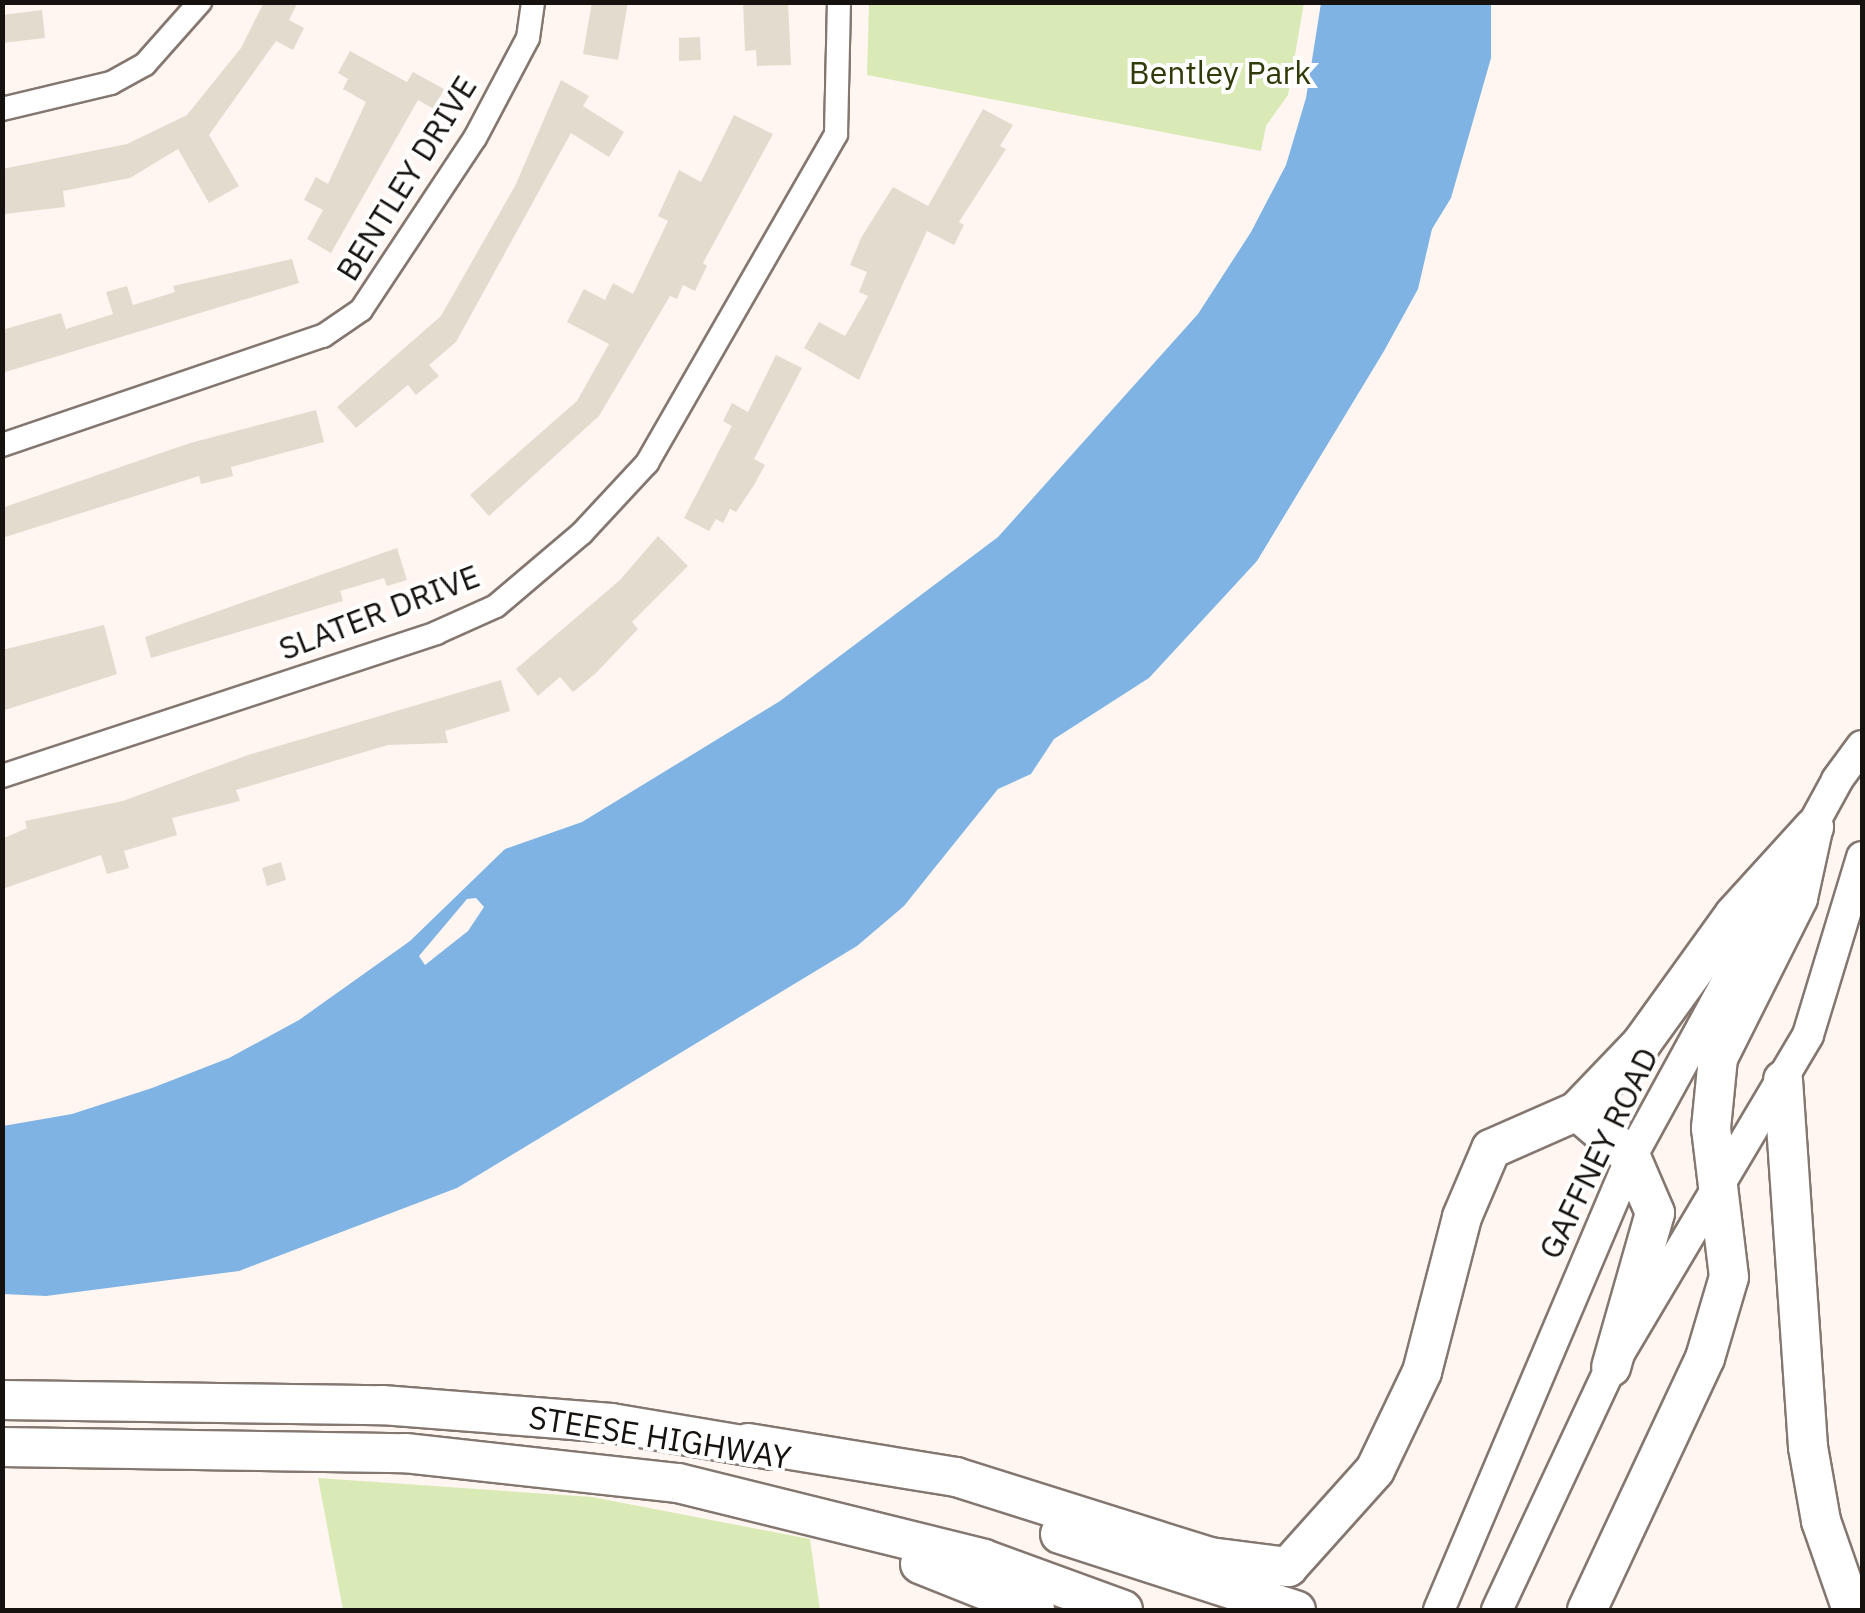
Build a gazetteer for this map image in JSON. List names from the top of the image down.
{
  "streets": {
    "highway": ["STEESE HIGHWAY"],
    "main road": ["GAFFNEY ROAD"],
    "street": ["BENTLEY DRIVE", "SLATER DRIVE"]
  },
  "parks": ["Bentley Park"]
}
